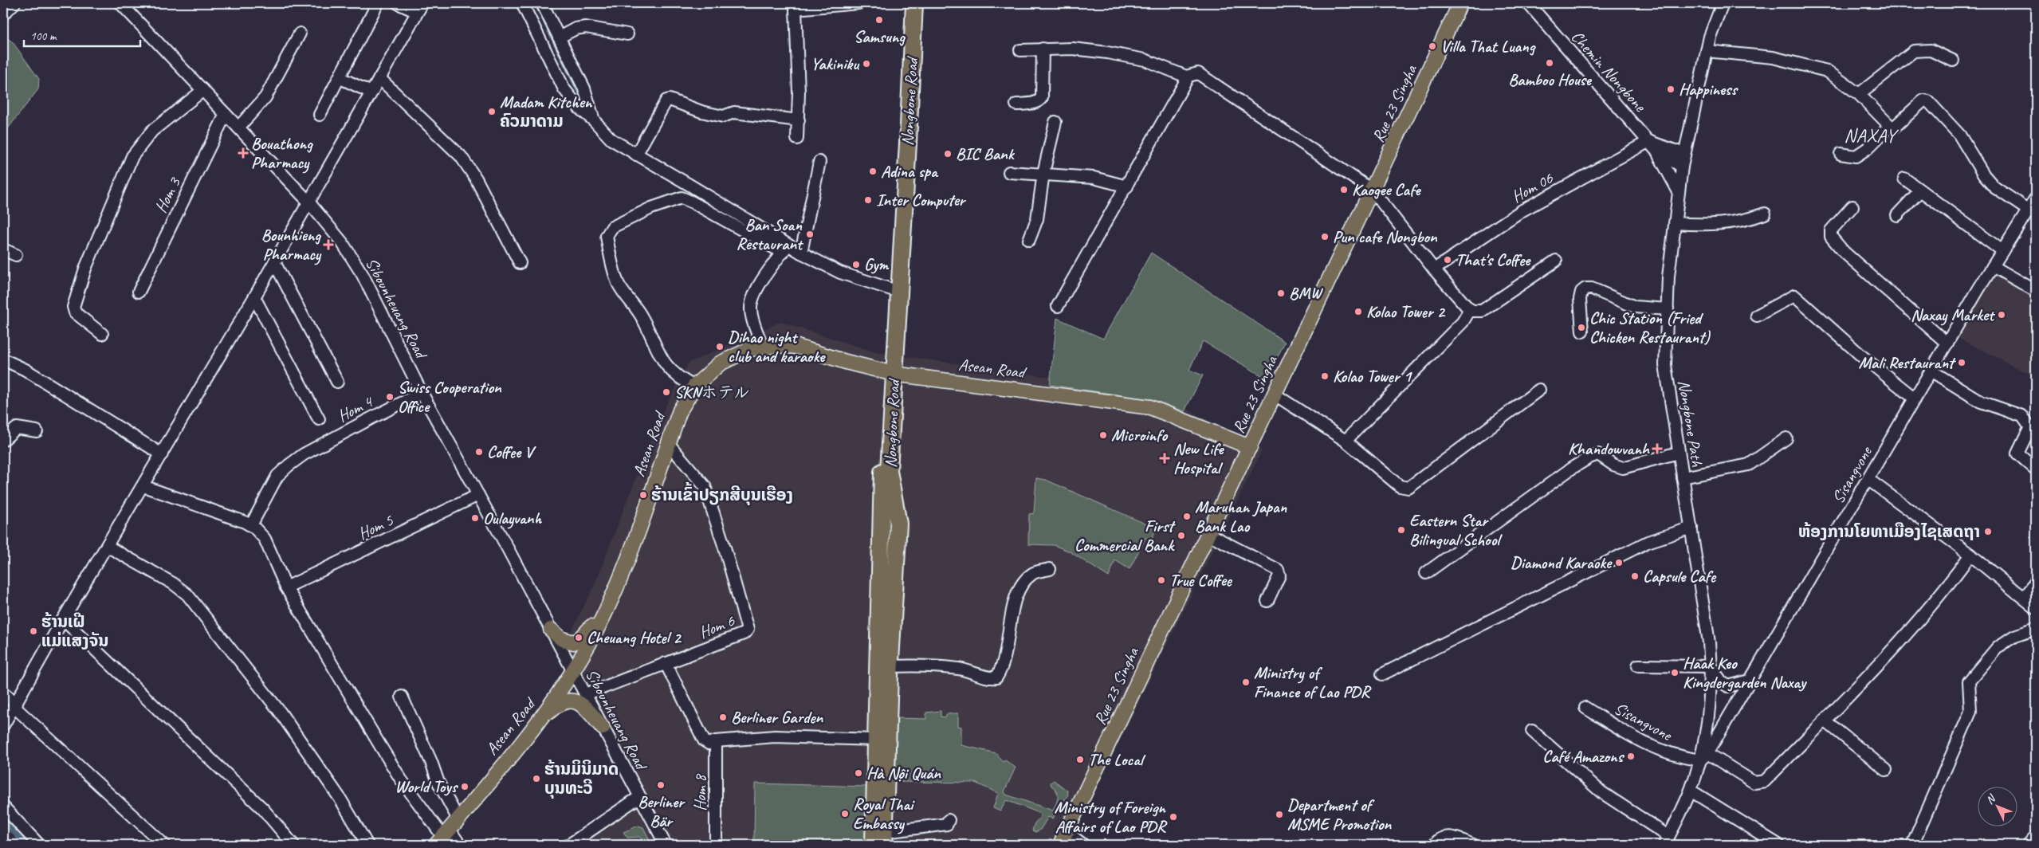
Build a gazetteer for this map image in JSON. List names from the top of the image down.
{
  "streets": {
    "highway": ["Nongbone Road"],
    "main road": ["Rue 23 Singha", "Asean Road"],
    "street": [
      "Chemin Nongbone",
      "Hom 06",
      "Hom 3",
      "Sibounheuang Road",
      "Hom 4",
      "Nongbone Path",
      "Sisangvone",
      "Hom 5",
      "Hom 6",
      "Hom 8"
    ]
  },
  "crossings": [
    ["Chemin Nongbone", "Hom 06"],
    ["Chemin Nongbone", "Nongbone Path"],
    ["Nongbone Road", "Asean Road"],
    ["Rue 23 Singha", "Asean Road"],
    ["Hom 3", "Sibounheuang Road"],
    ["Sibounheuang Road", "Asean Road"],
    ["Sibounheuang Road", "Hom 4"],
    ["Sibounheuang Road", "Hom 5"],
    ["Sibounheuang Road", "Hom 6"],
    ["Asean Road", "Hom 6"],
    ["Nongbone Path", "Sisangvone"]
  ],
  "districts": ["NAXAY"],
  "places": {
    "other": [
      "Samsung",
      "Villa That Luang",
      "Bamboo House",
      "Yakiniku",
      "Happiness",
      "Madam Kitchen ຄົວມາດາມ",
      "BIC Bank",
      "Adina spa",
      "Kaogee Cafe",
      "Inter Computer",
      "Ban Soan Restaurant",
      "Pun cafe Nongbon",
      "That's Coffee",
      "Gym",
      "BMW",
      "Kolao Tower 2",
      "Naxay Market",
      "Chic Station (Fried Chicken Restaurant)",
      "Dihao night club and karaoke",
      "Mali Restaurant",
      "Kolao Tower 1",
      "SKNホテル",
      "Swiss Cooperation Office",
      "Microinfo",
      "Coffee V",
      "ຮ້ານເຂົ້າປຽກສີບຸນເຮືອງ",
      "Maruhan Japan Bank Lao",
      "Oulayvanh",
      "Eastern Star Bilingual School",
      "ຫ້ອງການໂຍທາເມືອງໄຊເສດຖາ",
      "First Commercial Bank",
      "Diamond Karaoke",
      "Capsule Cafe",
      "True Coffee",
      "ຮ້ານເຝີ ແມ່ແສງຈັນ",
      "Cheuang Hotel 2",
      "Haak Keo Kingdergarden Naxay",
      "Ministry of Finance of Lao PDR",
      "Berliner Garden",
      "Café Amazons",
      "The Local",
      "Hà Nội Quán",
      "ຮ້ານມິນິມາດ ບຸນທະວີ",
      "Berliner Bär",
      "World Toys",
      "Royal Thai Embassy",
      "Department of MSME Promotion",
      "Ministry of Foreign Affairs of Lao PDR"
    ],
    "health": [
      "Bouathong Pharmacy",
      "Bounhieng Pharmacy",
      "Khandowvanh",
      "New Life Hospital"
    ]
  },
  "scale_bar": "100 m",
  "north": "top left"
}
